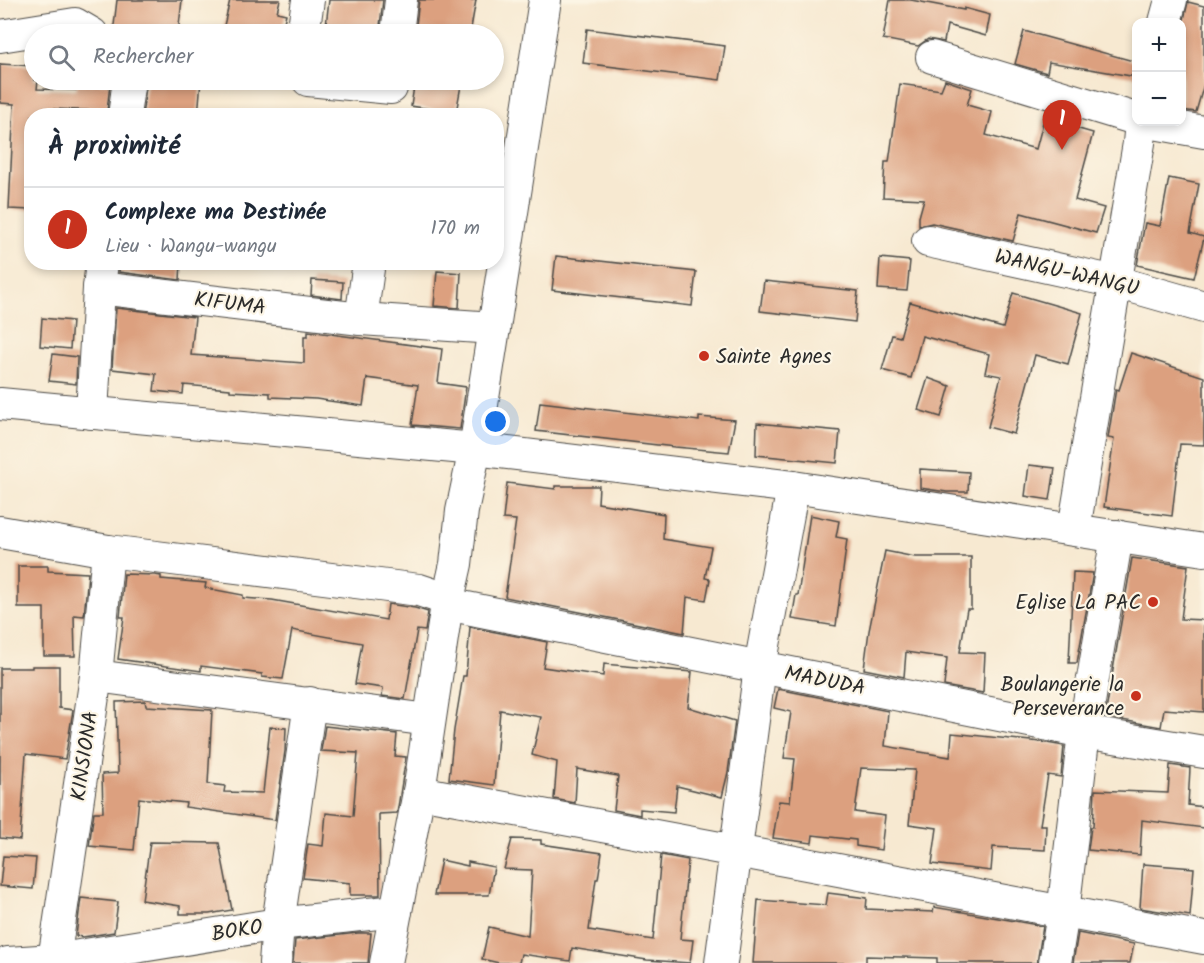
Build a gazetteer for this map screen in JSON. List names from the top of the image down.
{
  "streets": {
    "street": [
      "WANGU-WANGU",
      "KIFUMA",
      "MADUDA",
      "KINSIONA",
      "BOKO"
    ]
  },
  "crossings": [
    ["MADUDA", "KINSIONA"],
    ["KINSIONA", "BOKO"]
  ],
  "places": ["Sainte Agnes", "Eglise La PAC", "Boulangerie la Perseverance"],
  "page": {
    "map_buttons": ["+", "−"],
    "search": "Rechercher",
    "pins": "1",
    "heading": "À proximité",
    "list": [
      {
        "mark": "1",
        "name": "Complexe ma Destinée",
        "note": "Lieu · Wangu-wangu",
        "value": "170 m"
      }
    ]
  }
}
